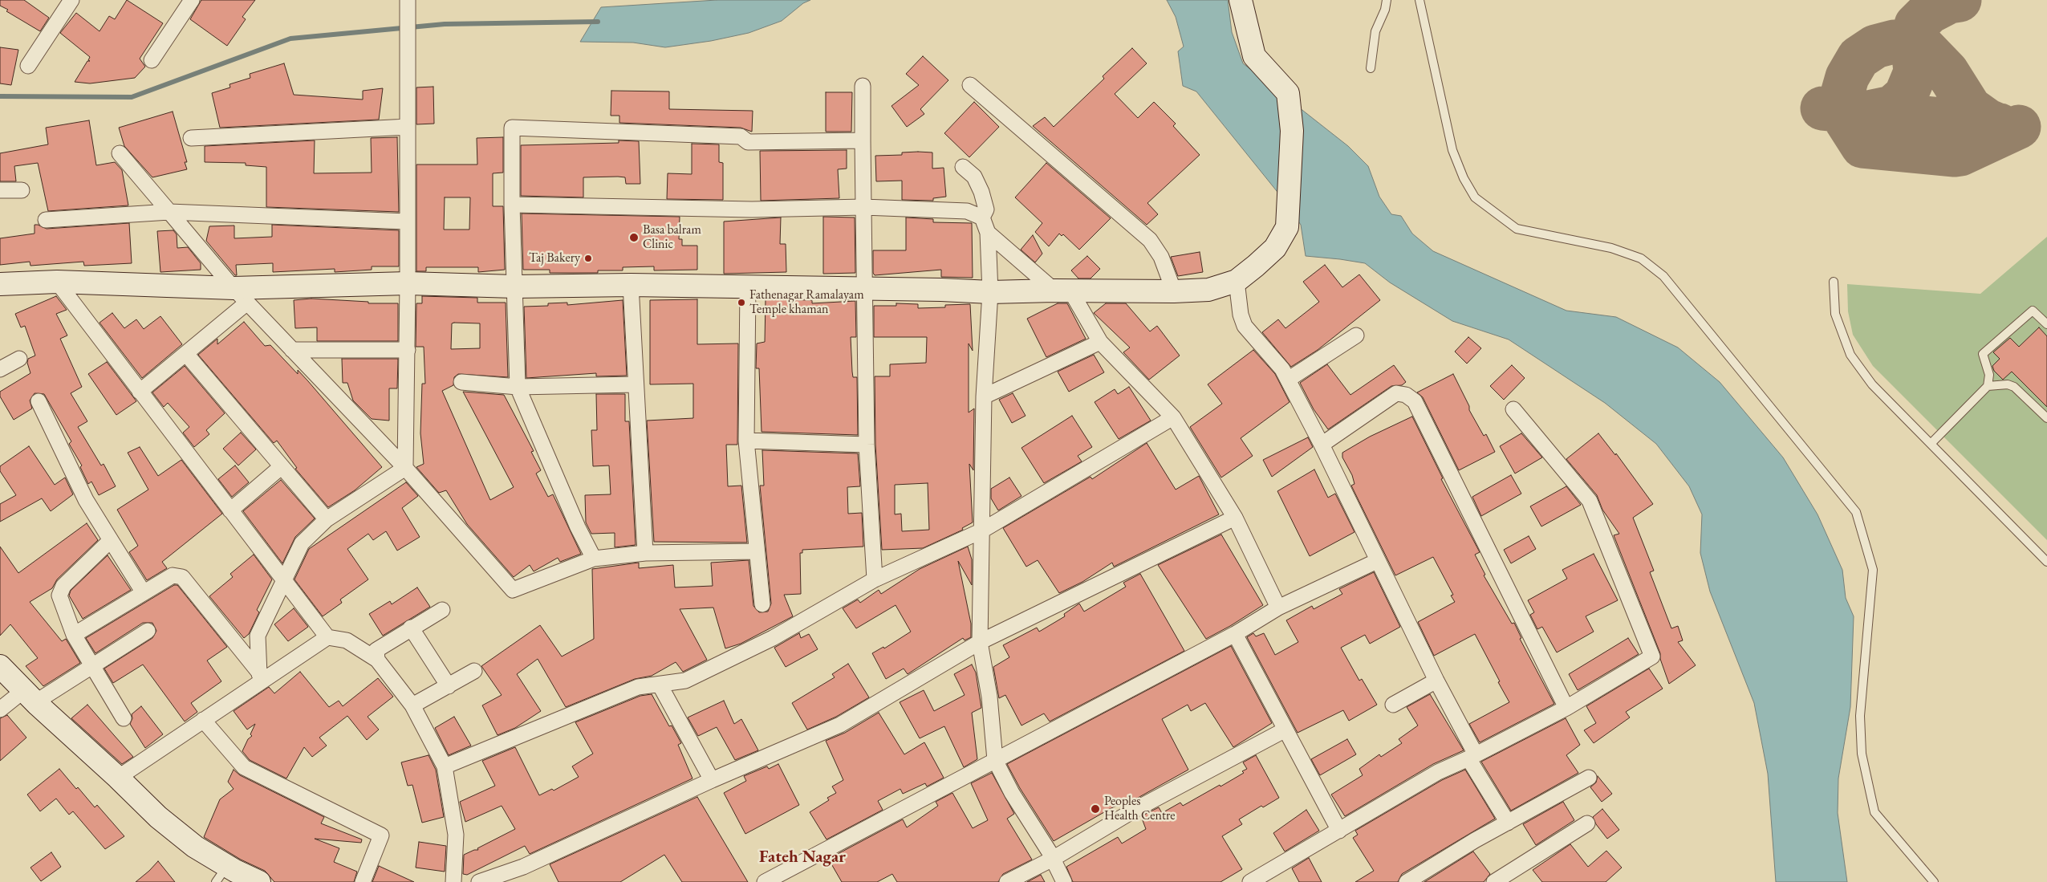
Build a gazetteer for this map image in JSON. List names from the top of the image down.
{
  "districts": ["Fateh Nagar"],
  "places": [
    "Basa balram Clinic",
    "Taj Bakery",
    "Fathenagar Ramalayam Temple khaman",
    "Peoples Health Centre"
  ]
}
